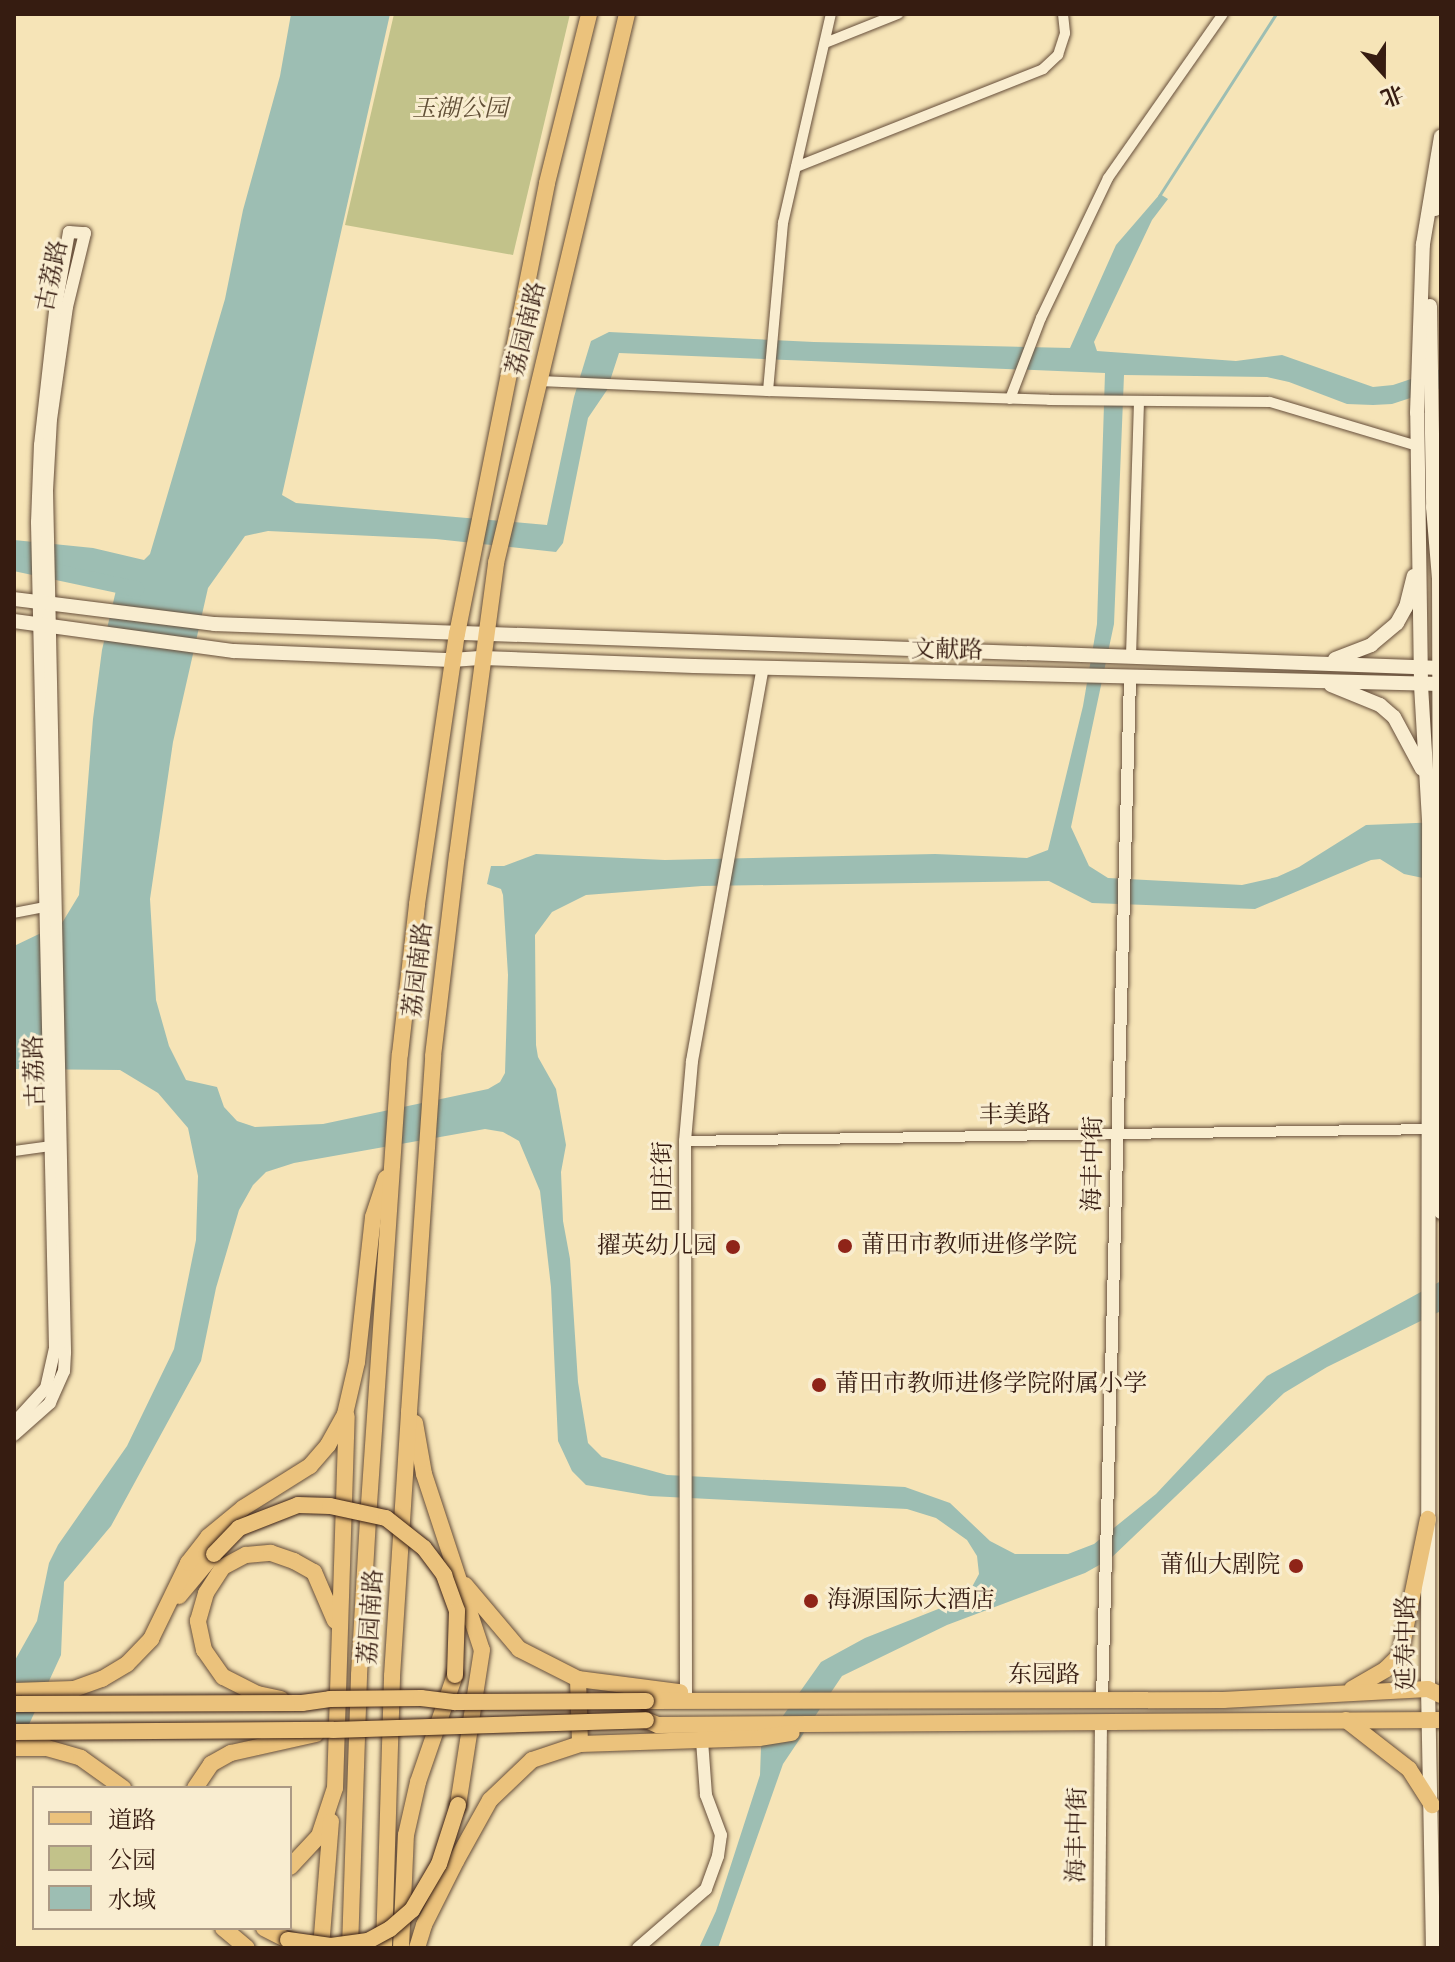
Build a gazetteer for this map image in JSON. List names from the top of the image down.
{
  "streets": {
    "main road": [
      "荔园南路",
      "文献路",
      "延寿中路",
      "东园路"
    ],
    "street": [
      "古荔路",
      "丰美路",
      "海丰中街",
      "田庄街"
    ]
  },
  "crossings": [
    ["古荔路", "文献路"],
    ["荔园南路", "文献路"],
    ["文献路", "海丰中街"],
    ["文献路", "田庄街"],
    ["丰美路", "海丰中街"],
    ["丰美路", "田庄街"],
    ["丰美路", "延寿中路"],
    ["海丰中街", "东园路"],
    ["延寿中路", "东园路"]
  ],
  "parks": ["玉湖公园"],
  "places": [
    "莆田市教师进修学院",
    "擢英幼儿园",
    "莆田市教师进修学院附属小学",
    "莆仙大剧院",
    "海源国际大酒店"
  ],
  "legend": ["道路", "公园", "水域"],
  "north": "bottom"
}
